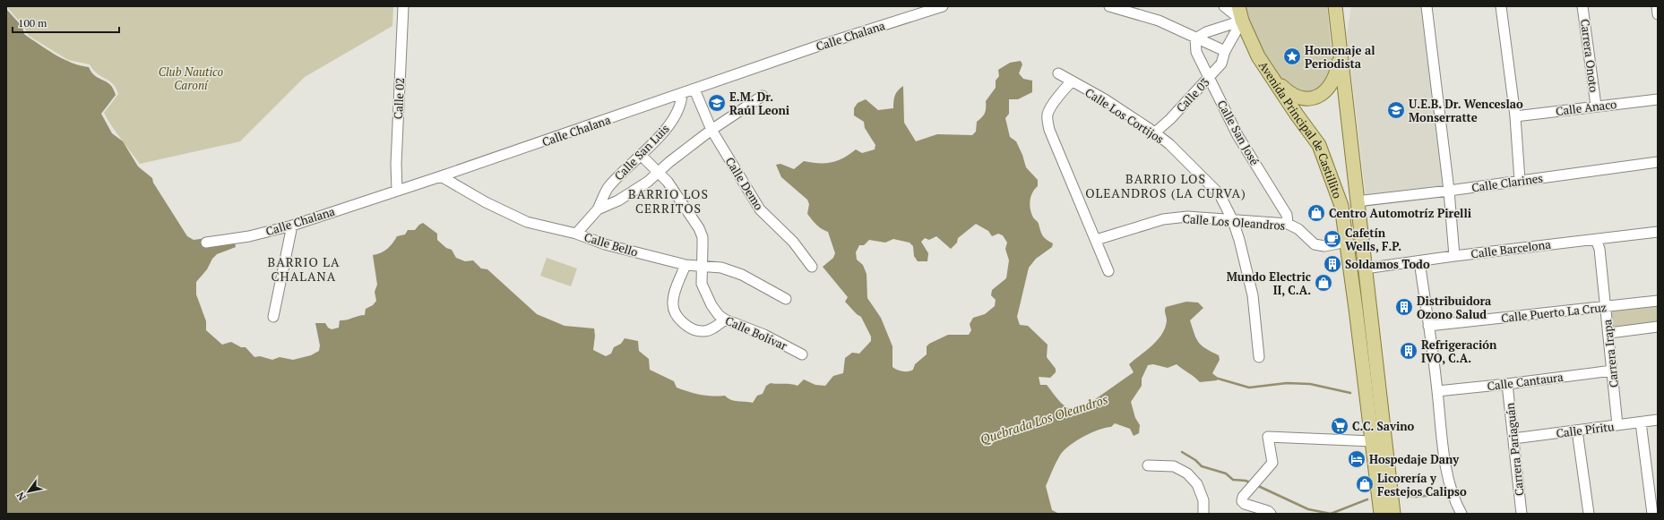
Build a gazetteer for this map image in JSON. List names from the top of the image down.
{
  "streets": {
    "main road": ["Avenida Principal de Castillito"],
    "street": [
      "Calle Chalana",
      "Carrera Onoto",
      "Calle 03",
      "Calle 02",
      "Calle Anaco",
      "Calle Los Cortijos",
      "Calle San José",
      "Calle San Luis",
      "Calle Clarines",
      "Calle Demo",
      "Calle Los Oleandros",
      "Calle Bello",
      "Calle Barcelona",
      "Calle Puerto La Cruz",
      "Calle Bolívar",
      "Carrera Irapa",
      "Calle Cantaura",
      "Calle Píritu",
      "Carrera Pariaguán"
    ]
  },
  "crossings": [
    ["Calle Chalana", "Calle 02"],
    ["Calle Chalana", "Calle San Luis"],
    ["Calle Chalana", "Calle Demo"],
    ["Calle Chalana", "Calle Bello"],
    ["Carrera Onoto", "Calle Anaco"],
    ["Calle 03", "Calle Los Cortijos"],
    ["Calle 03", "Avenida Principal de Castillito"],
    ["Calle 03", "Calle San José"],
    ["Calle Los Cortijos", "Calle Los Oleandros"],
    ["Avenida Principal de Castillito", "Calle Clarines"],
    ["Avenida Principal de Castillito", "Calle Los Oleandros"],
    ["Avenida Principal de Castillito", "Calle Barcelona"],
    ["Calle San José", "Calle Los Oleandros"],
    ["Calle San Luis", "Calle Bolívar"],
    ["Calle Bello", "Calle Bolívar"],
    ["Calle Barcelona", "Carrera Irapa"],
    ["Calle Puerto La Cruz", "Carrera Irapa"],
    ["Carrera Irapa", "Calle Cantaura"],
    ["Carrera Irapa", "Calle Píritu"],
    ["Calle Cantaura", "Carrera Pariaguán"],
    ["Calle Píritu", "Carrera Pariaguán"]
  ],
  "districts": ["BARRIO LOS OLEANDROS (LA CURVA)", "BARRIO LOS CERRITOS", "BARRIO LA CHALANA"],
  "water": ["Quebrada Los Oleandros"],
  "parks": ["Club Nautico Caroní"],
  "places": {
    "place": ["Homenaje al Periodista"],
    "school or university": ["E.M. Dr. Raúl Leoni", "U.E.B. Dr. Wenceslao Monserratte"],
    "shop": ["Centro Automotríz Pirelli", "Mundo Electric II, C.A.", "Licorería y Festejos Calipso"],
    "cafe": ["Cafetín Wells, F.P."],
    "building": ["Soldamos Todo", "Distribuidora Ozono Salud", "Refrigeración IVO, C.A."],
    "supermarket": ["C.C. Savino"],
    "hotel": ["Hospedaje Dany"]
  },
  "scale_bar": "100 m",
  "north": "bottom left"
}
